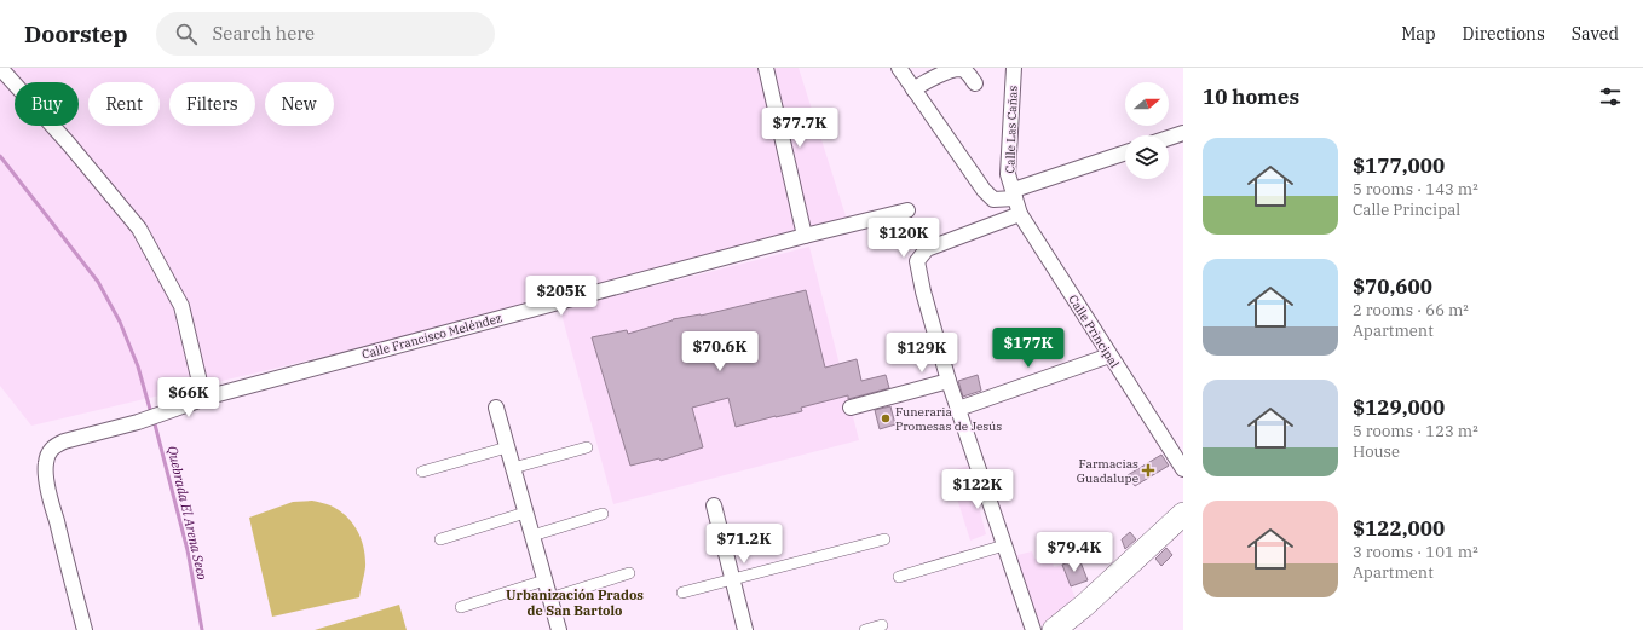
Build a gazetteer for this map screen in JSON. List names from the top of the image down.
{
  "streets": {
    "street": ["Calle Las Cañas", "Calle Principal", "Calle Francisco Meléndez"]
  },
  "crossings": [
    ["Calle Las Cañas", "Calle Principal"]
  ],
  "districts": ["Urbanización Prados de San Bartolo"],
  "water": ["Quebrada El Arena Seco"],
  "places": {
    "other": ["Funeraria Promesas de Jesús"],
    "health": ["Farmacias Guadalupe"]
  },
  "north": "right",
  "page": {
    "header": "Doorstep",
    "search": "Search here",
    "nav": ["Map", "Directions", "Saved"],
    "heading": "10 homes",
    "chip": [
      "Buy",
      "Rent",
      "Filters",
      "New"
    ],
    "price": [
      "$77.7K",
      "$120K",
      "$205K",
      "$177K",
      "$70.6K",
      "$129K",
      "$66K",
      "$122K",
      "$71.2K",
      "$79.4K"
    ],
    "list": [
      {
        "name": "$177,000",
        "note": "5 rooms · 143 m² · Calle Principal"
      },
      {
        "name": "$70,600",
        "note": "2 rooms · 66 m² · Apartment"
      },
      {
        "name": "$129,000",
        "note": "5 rooms · 123 m² · House"
      },
      {
        "name": "$122,000",
        "note": "3 rooms · 101 m² · Apartment"
      }
    ]
  }
}
